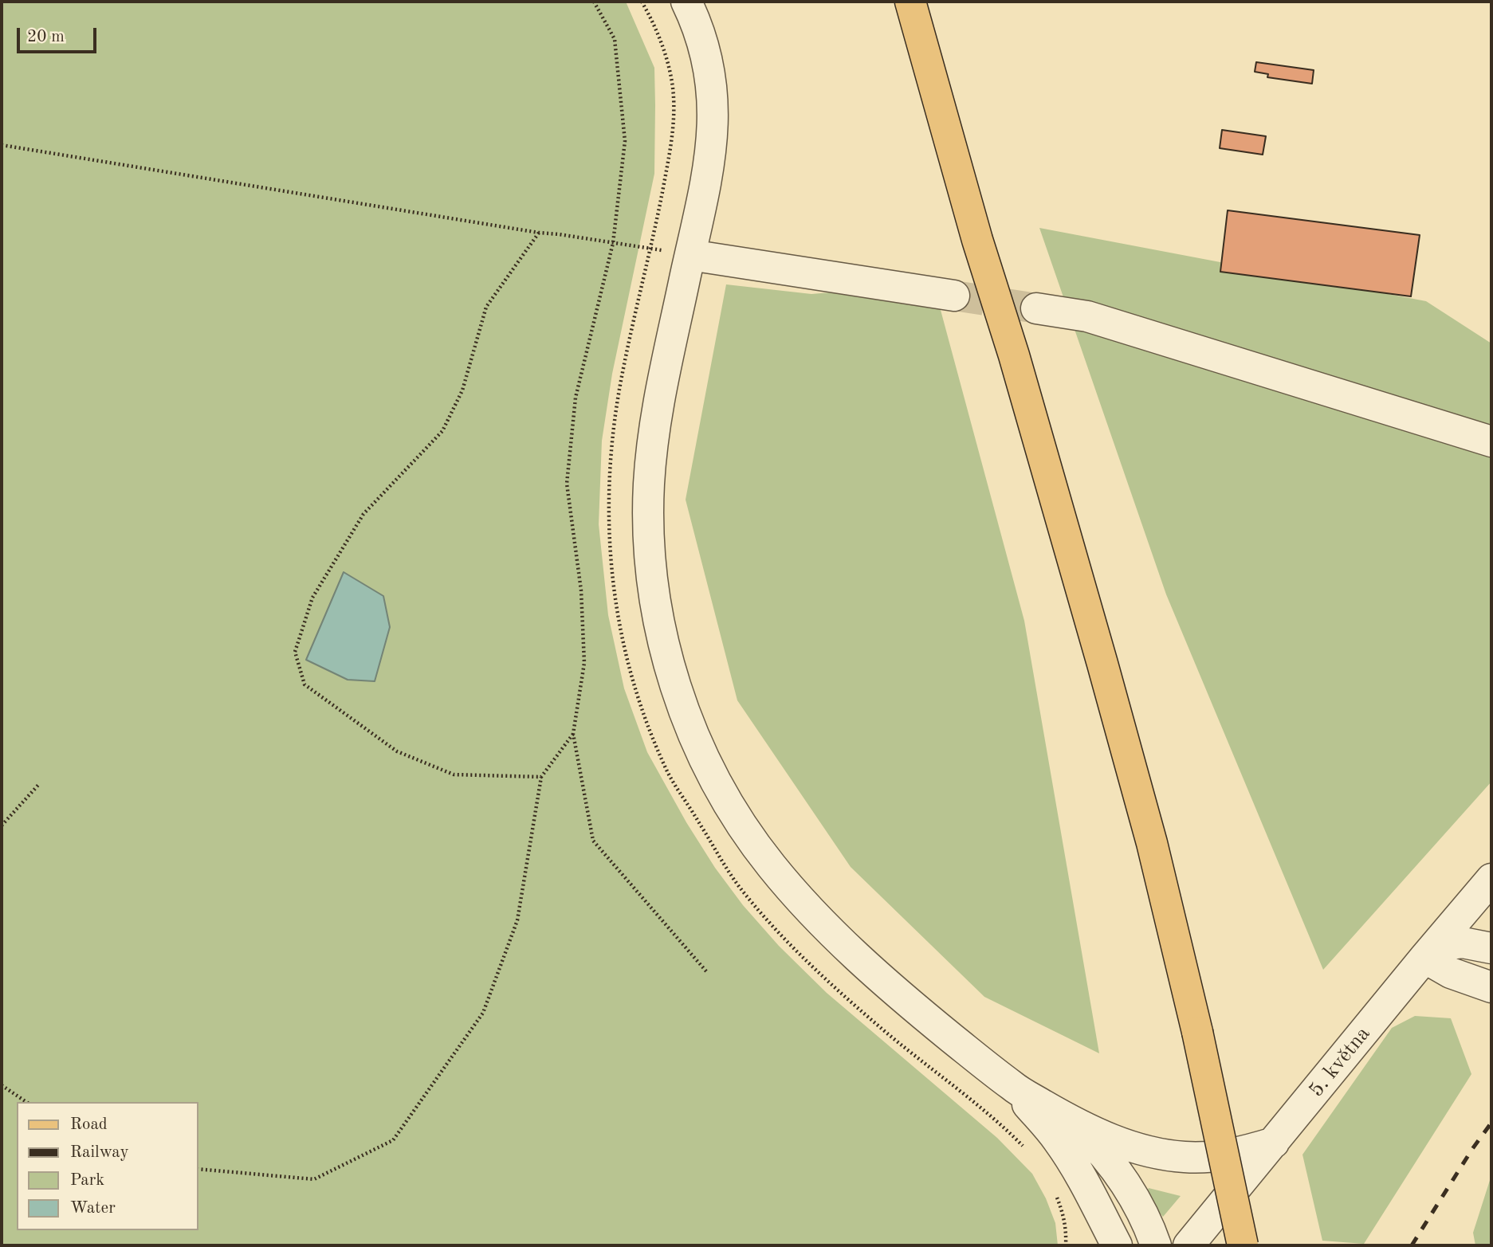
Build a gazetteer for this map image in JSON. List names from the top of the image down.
{
  "streets": {
    "street": ["5. května"]
  },
  "legend": [
    "Road",
    "Railway",
    "Park",
    "Water"
  ],
  "scale_bar": "20 m"
}
